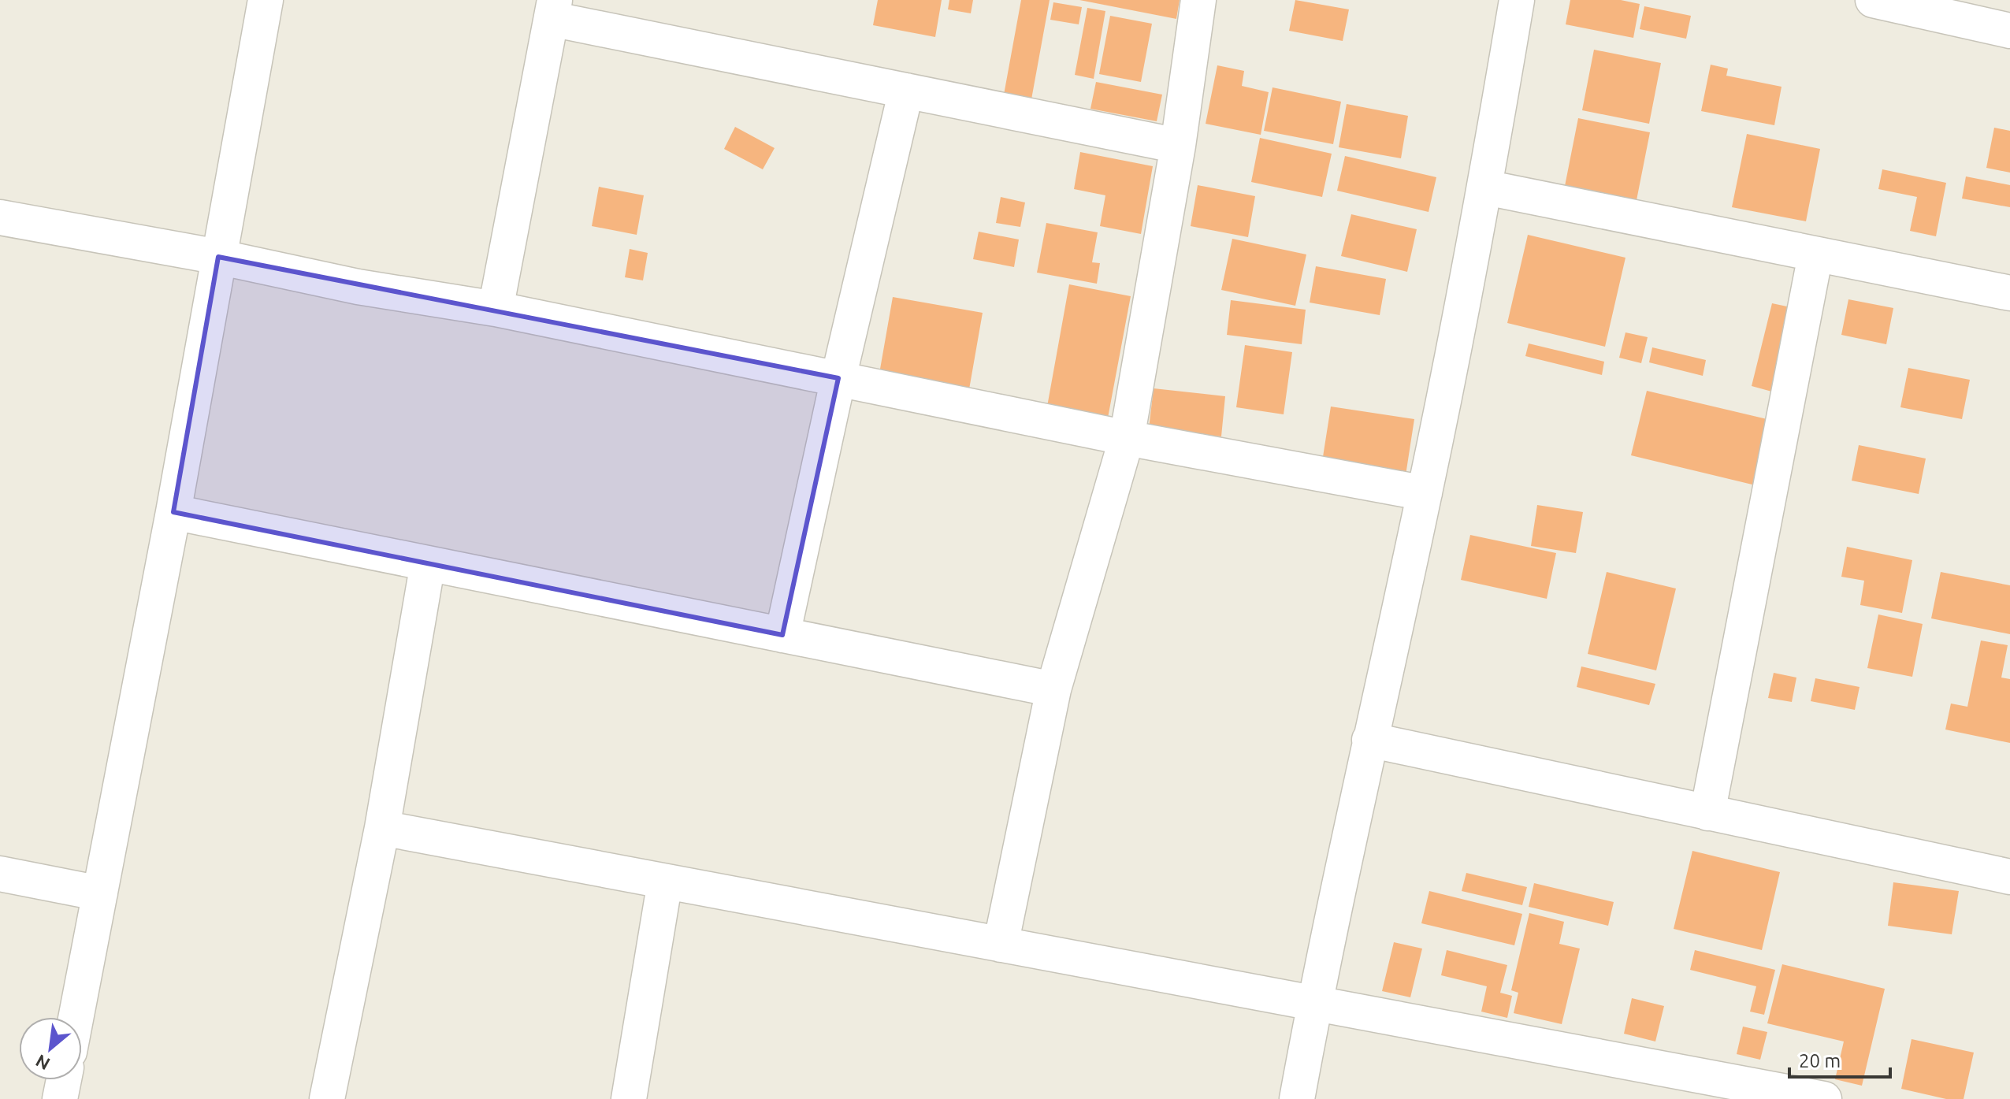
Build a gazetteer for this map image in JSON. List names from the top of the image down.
{
  "scale_bar": "20 m",
  "north": "bottom left"
}
